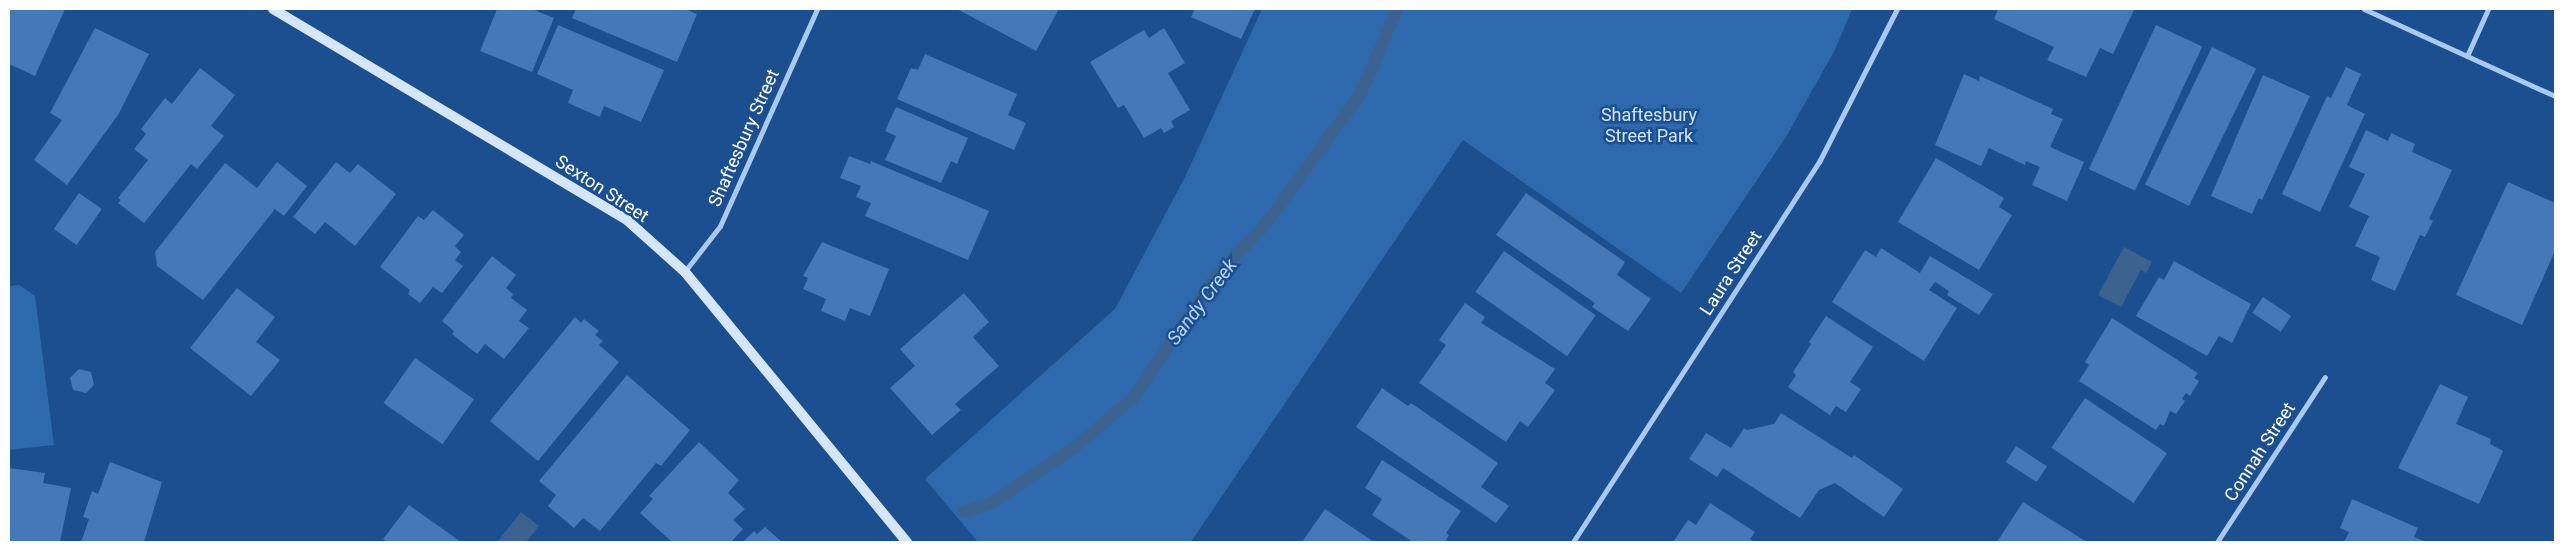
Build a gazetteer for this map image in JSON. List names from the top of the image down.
{
  "streets": {
    "main road": ["Sexton Street"],
    "street": ["Shaftesbury Street", "Laura Street", "Connah Street"]
  },
  "crossings": [
    ["Shaftesbury Street", "Sexton Street"]
  ],
  "water": ["Sandy Creek"],
  "parks": ["Shaftesbury Street Park"]
}
